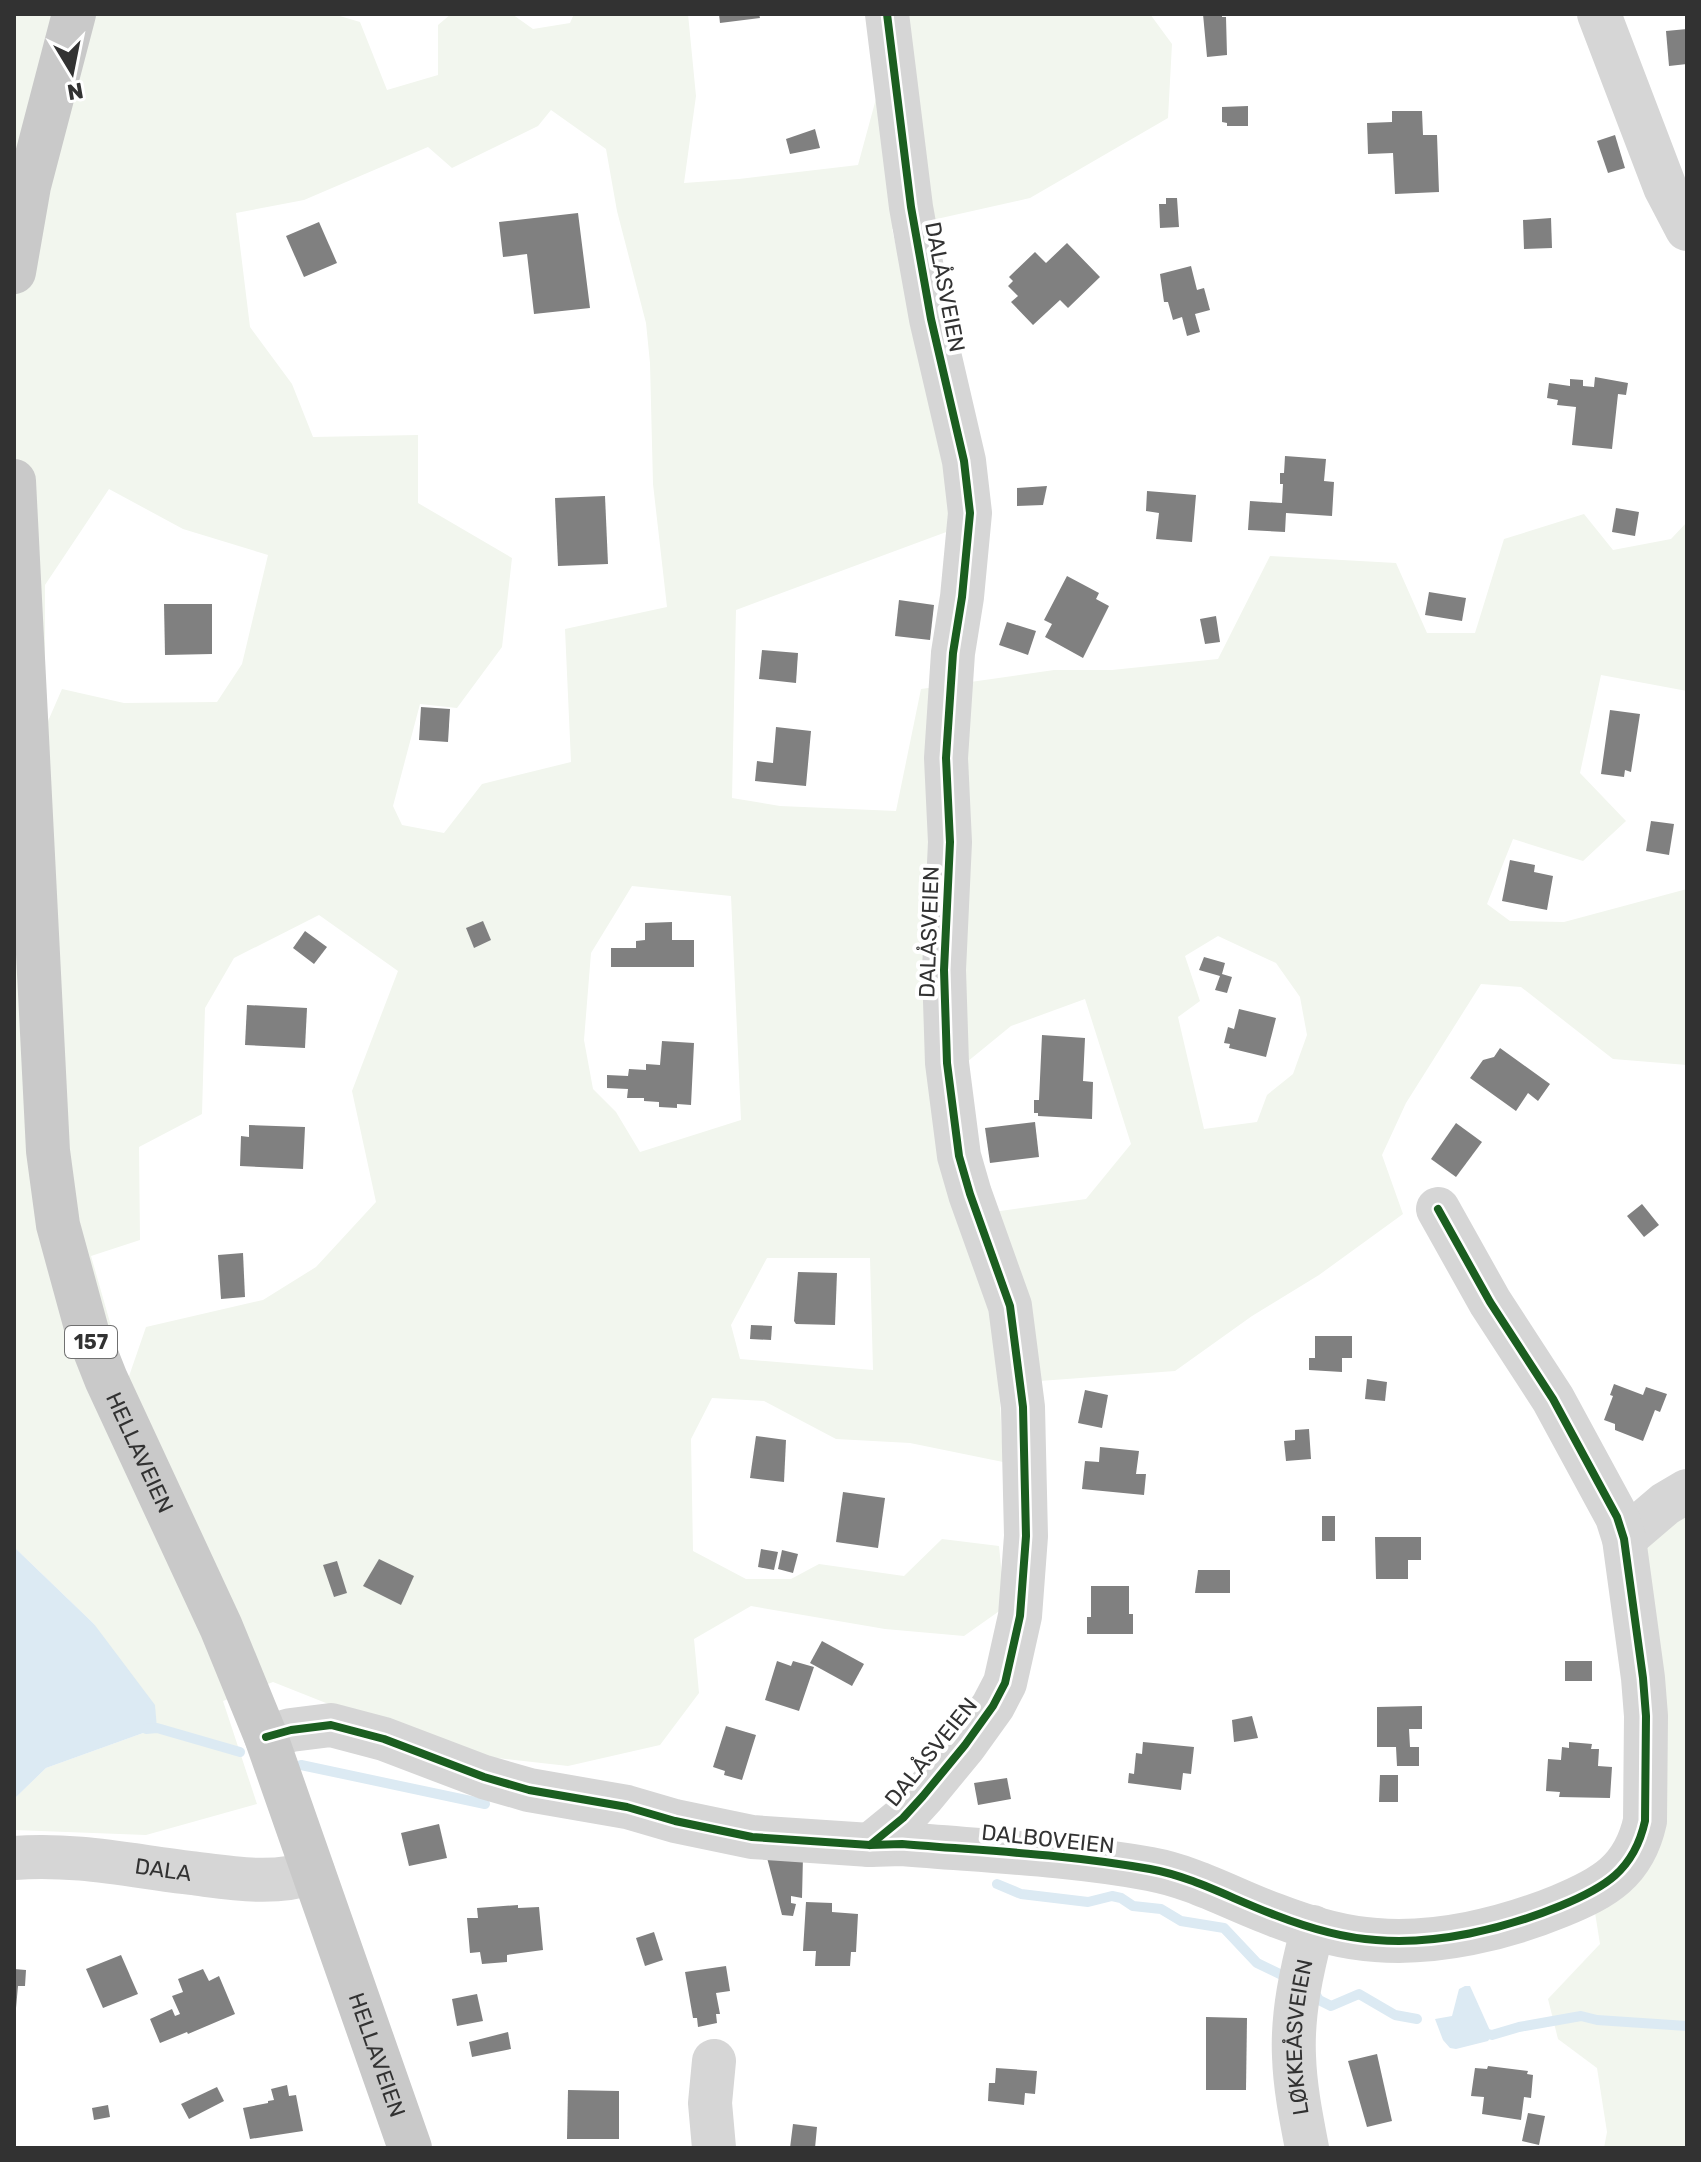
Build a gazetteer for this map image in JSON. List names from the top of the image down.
{
  "streets": {
    "main road": ["157", "HELLAVEIEN"],
    "street": [
      "DALÅSVEIEN",
      "DALBOVEIEN",
      "DALA",
      "LØKKEÅSVEIEN"
    ]
  },
  "crossings": [
    ["DALÅSVEIEN", "DALBOVEIEN"],
    ["HELLAVEIEN", "DALBOVEIEN"],
    ["HELLAVEIEN", "DALA"],
    ["DALBOVEIEN", "LØKKEÅSVEIEN"]
  ],
  "north": "bottom"
}
